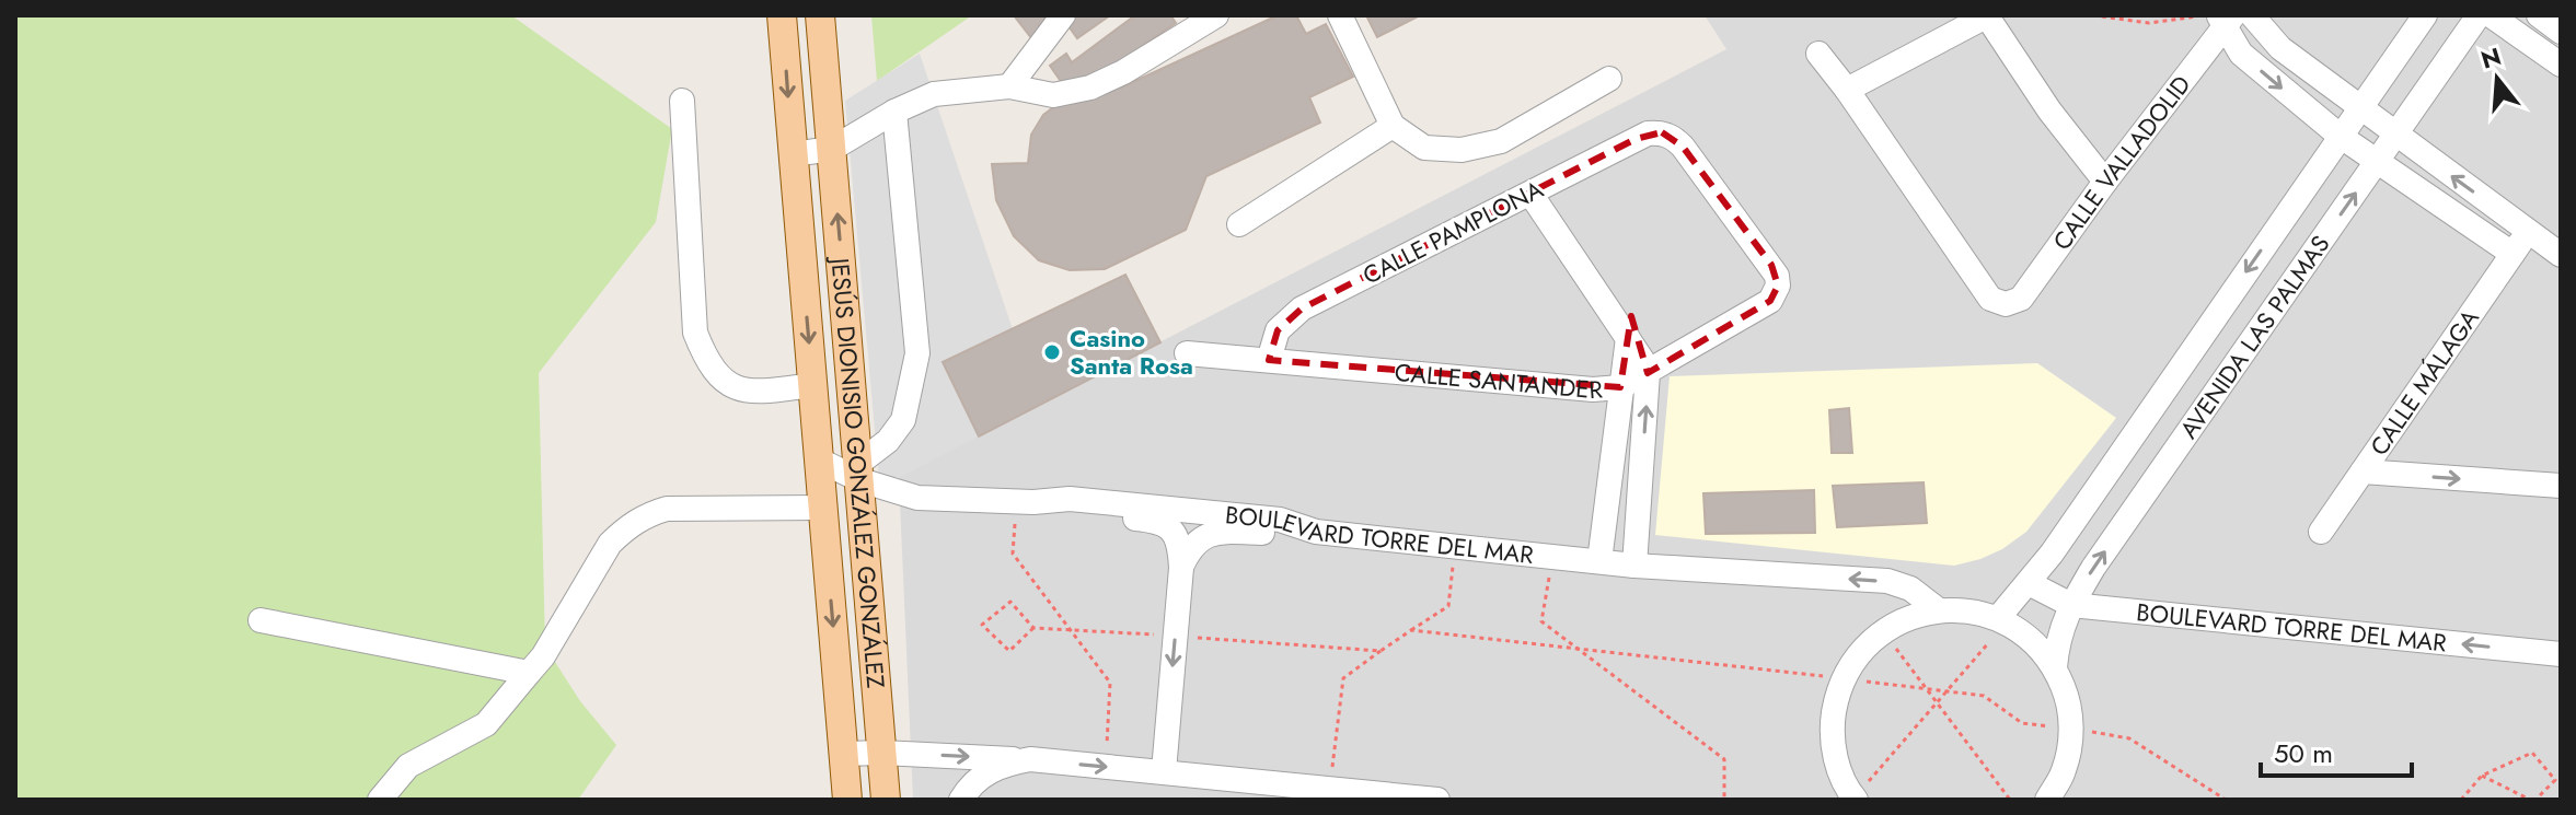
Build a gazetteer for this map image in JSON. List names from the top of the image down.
{
  "streets": {
    "main road": ["JESÚS DIONISIO GONZÁLEZ GONZÁLEZ"],
    "street": [
      "CALLE VALLADOLID",
      "CALLE PAMPLONA",
      "AVENIDA LAS PALMAS",
      "CALLE SANTANDER",
      "CALLE MÁLAGA",
      "BOULEVARD TORRE DEL MAR"
    ]
  },
  "crossings": [
    ["CALLE PAMPLONA", "CALLE SANTANDER"],
    ["AVENIDA LAS PALMAS", "BOULEVARD TORRE DEL MAR"],
    ["JESÚS DIONISIO GONZÁLEZ GONZÁLEZ", "BOULEVARD TORRE DEL MAR"]
  ],
  "one_way": ["BOULEVARD TORRE DEL MAR"],
  "places": ["Casino Santa Rosa"],
  "scale_bar": "50 m",
  "north": "top"
}
